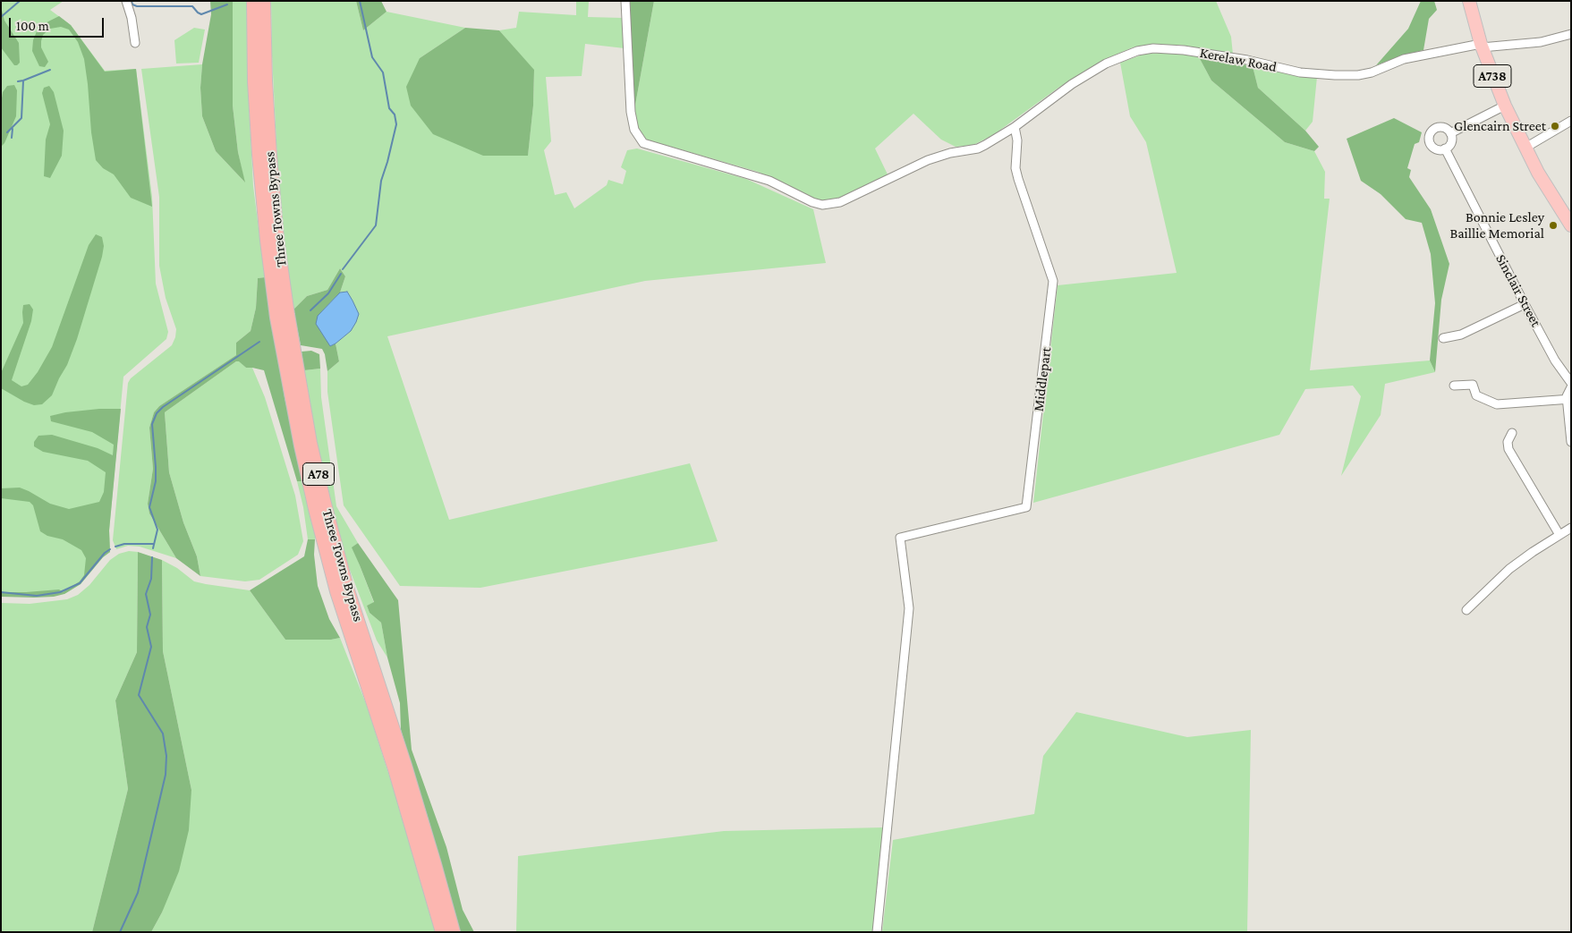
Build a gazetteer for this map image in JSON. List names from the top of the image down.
{
  "streets": {
    "highway": ["Three Towns Bypass", "A78"],
    "main road": ["A738"],
    "street": ["Kerelaw Road", "Sinclair Street", "Middlepart"]
  },
  "crossings": [
    ["Kerelaw Road", "A738"],
    ["Kerelaw Road", "Middlepart"]
  ],
  "places": ["Glencairn Street", "Bonnie Lesley Baillie Memorial"],
  "scale_bar": "100 m"
}
